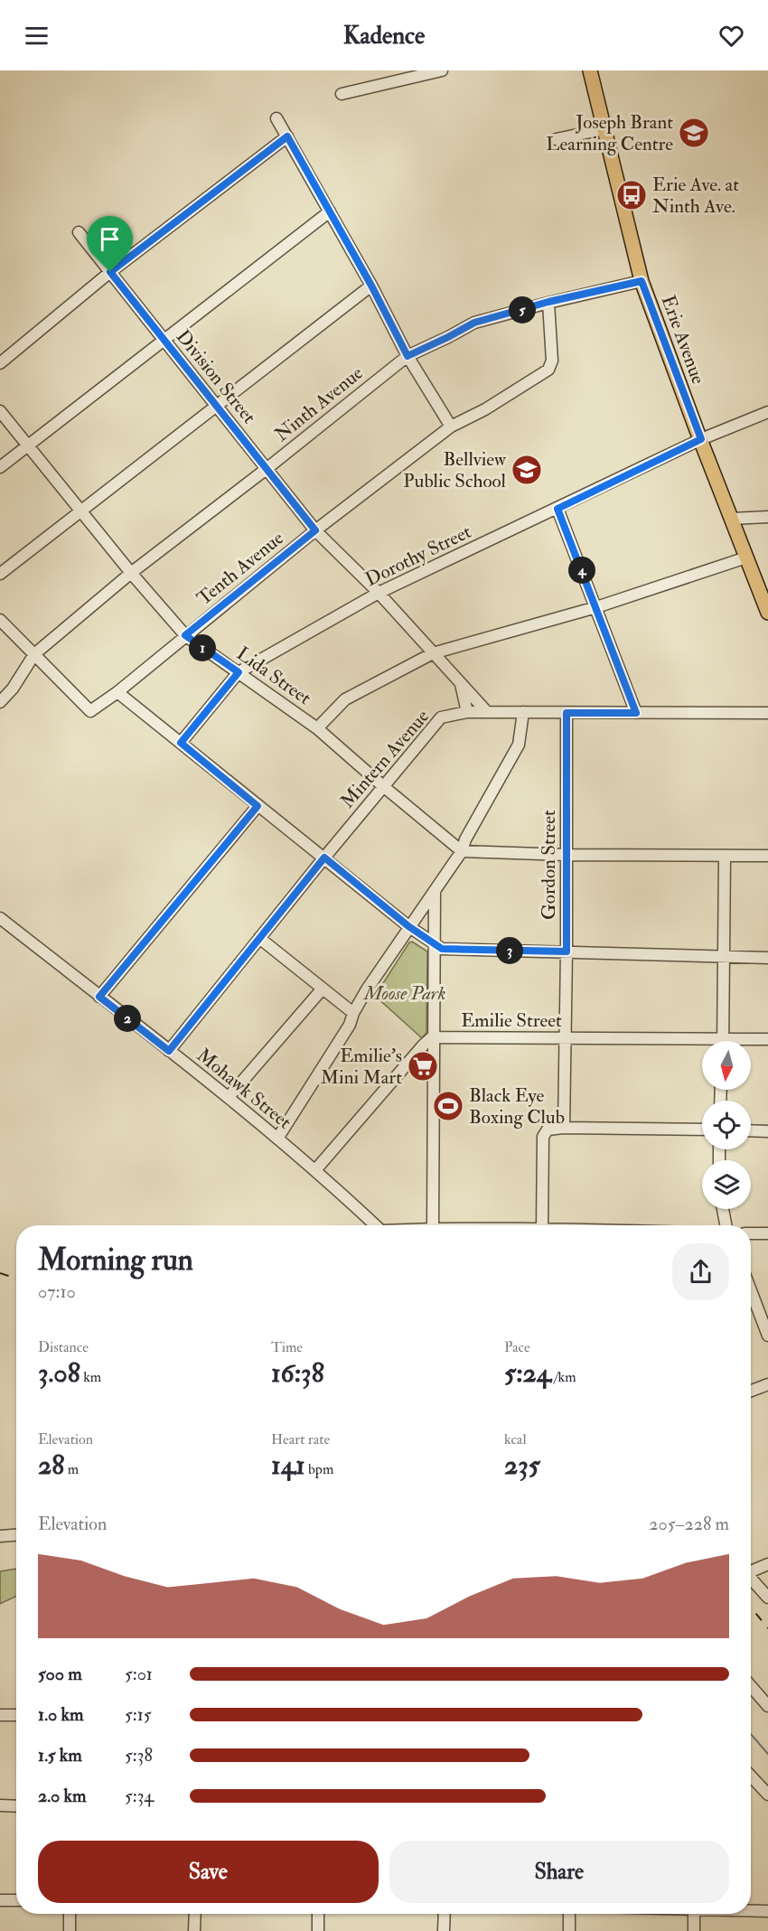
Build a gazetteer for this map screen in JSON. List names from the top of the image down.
{
  "streets": {
    "main road": ["Erie Avenue"],
    "street": [
      "Division Street",
      "Ninth Avenue",
      "Dorothy Street",
      "Tenth Avenue",
      "Lida Street",
      "Mintern Avenue",
      "Gordon Street",
      "Emilie Street",
      "Mohawk Street"
    ]
  },
  "crossings": [
    ["Erie Avenue", "Ninth Avenue"],
    ["Erie Avenue", "Dorothy Street"],
    ["Division Street", "Ninth Avenue"],
    ["Division Street", "Dorothy Street"],
    ["Division Street", "Tenth Avenue"],
    ["Division Street", "Mintern Avenue"],
    ["Ninth Avenue", "Tenth Avenue"],
    ["Ninth Avenue", "Lida Street"],
    ["Dorothy Street", "Lida Street"],
    ["Tenth Avenue", "Lida Street"],
    ["Lida Street", "Mintern Avenue"],
    ["Mintern Avenue", "Gordon Street"],
    ["Mintern Avenue", "Mohawk Street"],
    ["Gordon Street", "Emilie Street"]
  ],
  "parks": ["Moose Park"],
  "places": {
    "school or university": ["Joseph Brant Learning Centre", "Bellview Public School"],
    "bus stop": ["Erie Ave. at Ninth Ave."],
    "supermarket": ["Emilie's Mini Mart"],
    "sports": ["Black Eye Boxing Club"]
  },
  "north": "bottom",
  "page": {
    "header": "Kadence",
    "pins": [
      "5",
      "4",
      "1",
      "3",
      "2"
    ],
    "heading": ["Morning run", "07:10"],
    "stats": [
      ["Distance", "3.08 km"],
      ["Time", "16:38"],
      ["Pace", "5:24 /km"],
      ["Elevation", "28 m"],
      ["Heart rate", "141 bpm"],
      ["kcal", "235"]
    ],
    "chart": ["Elevation", "205–228 m"],
    "list": [
      {
        "name": "500 m",
        "note": "5:01"
      },
      {
        "name": "1.0 km",
        "note": "5:15"
      },
      {
        "name": "1.5 km",
        "note": "5:38"
      },
      {
        "name": "2.0 km",
        "note": "5:34"
      }
    ],
    "buttons": ["Save", "Share"]
  }
}
